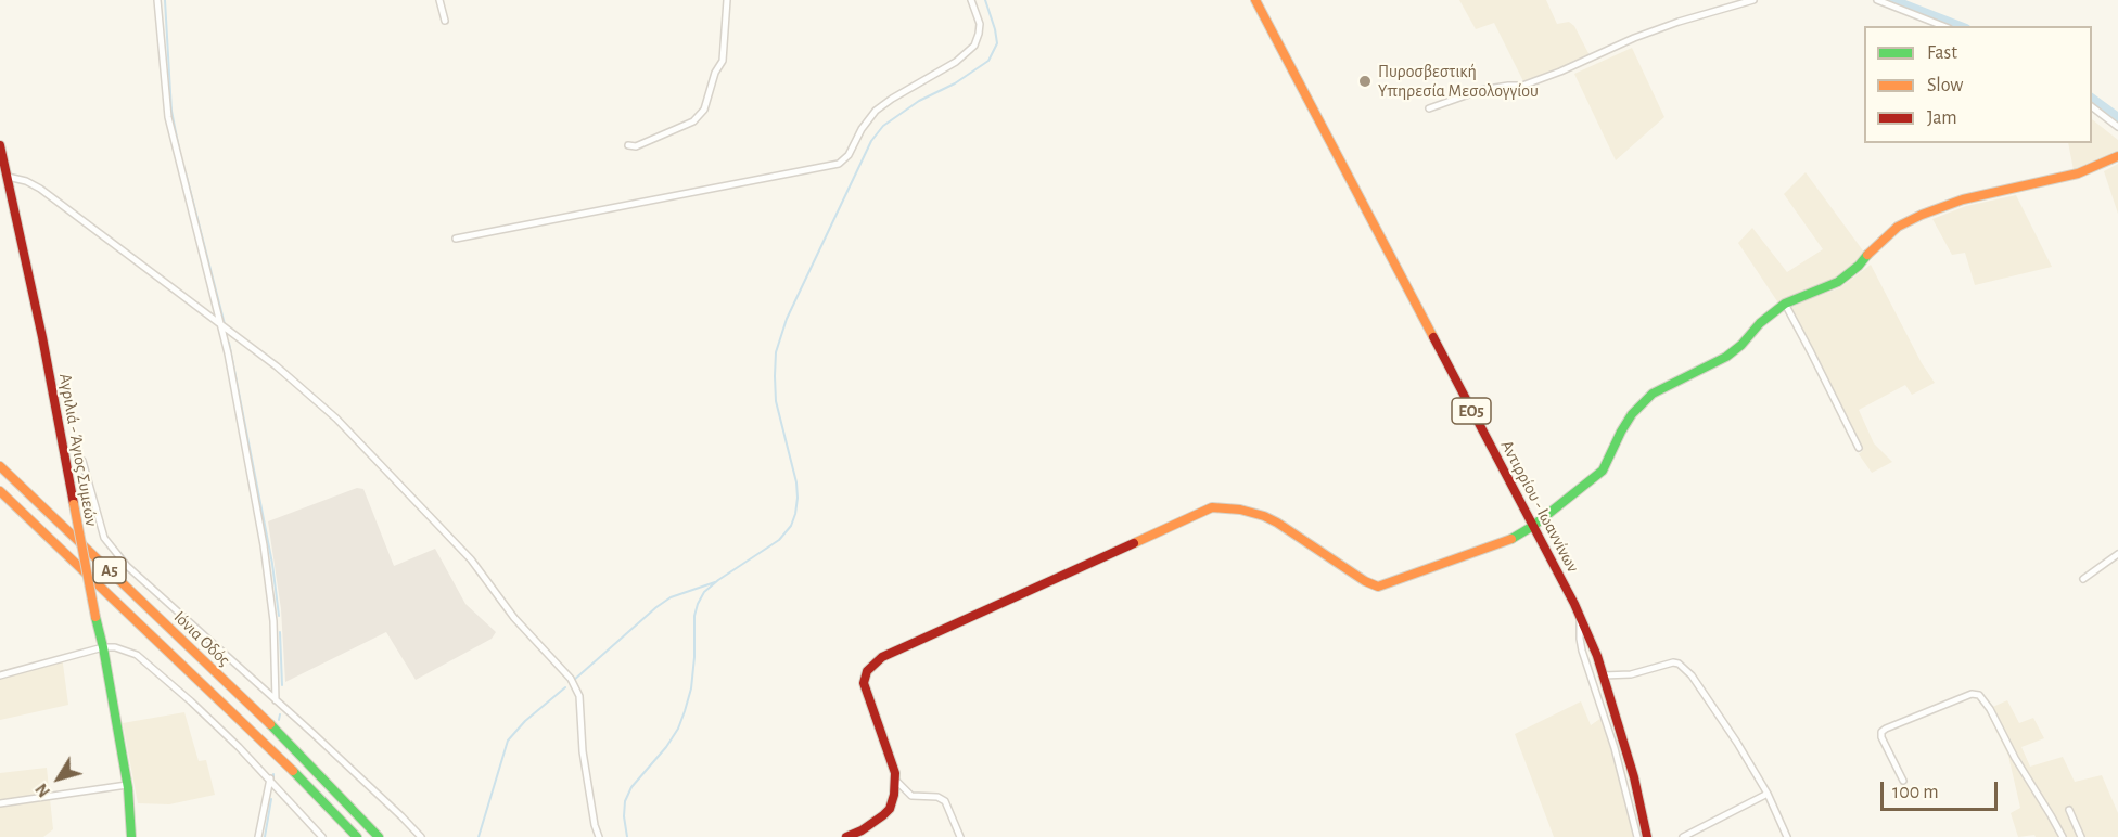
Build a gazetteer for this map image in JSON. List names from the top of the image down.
{
  "streets": {
    "main road": [
      "ΕΟ5",
      "Αγριλιά - Άγιος Συμεών",
      "Αντιρρίου - Ιωαννίνων",
      "Α5",
      "Ιόνια Οδός"
    ]
  },
  "places": ["Πυροσβεστική Υπηρεσία Μεσολογγίου"],
  "legend": ["Fast", "Slow", "Jam"],
  "scale_bar": "100 m",
  "north": "bottom left"
}
